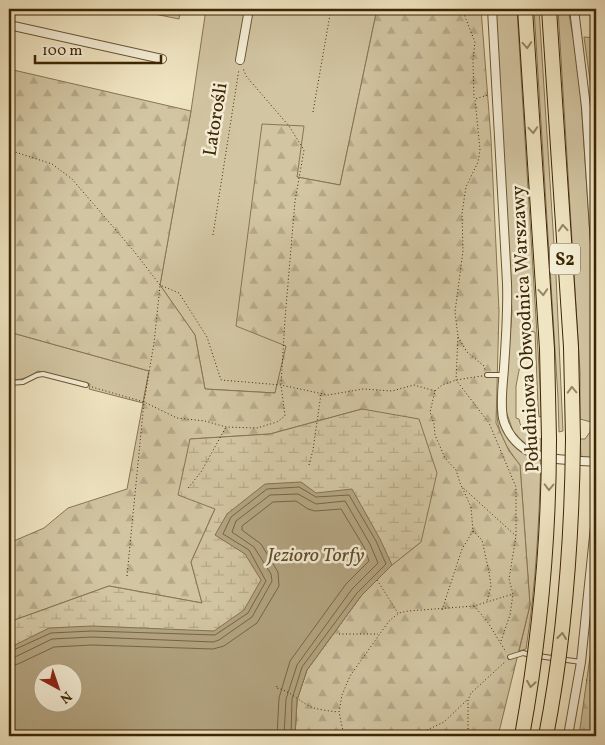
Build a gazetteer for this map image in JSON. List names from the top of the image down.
{
  "streets": {
    "highway": ["S2", "Południowa Obwodnica Warszawy"],
    "street": ["Latorośli"]
  },
  "water": ["Jezioro Torfy"],
  "scale_bar": "100 m",
  "north": "bottom right"
}
